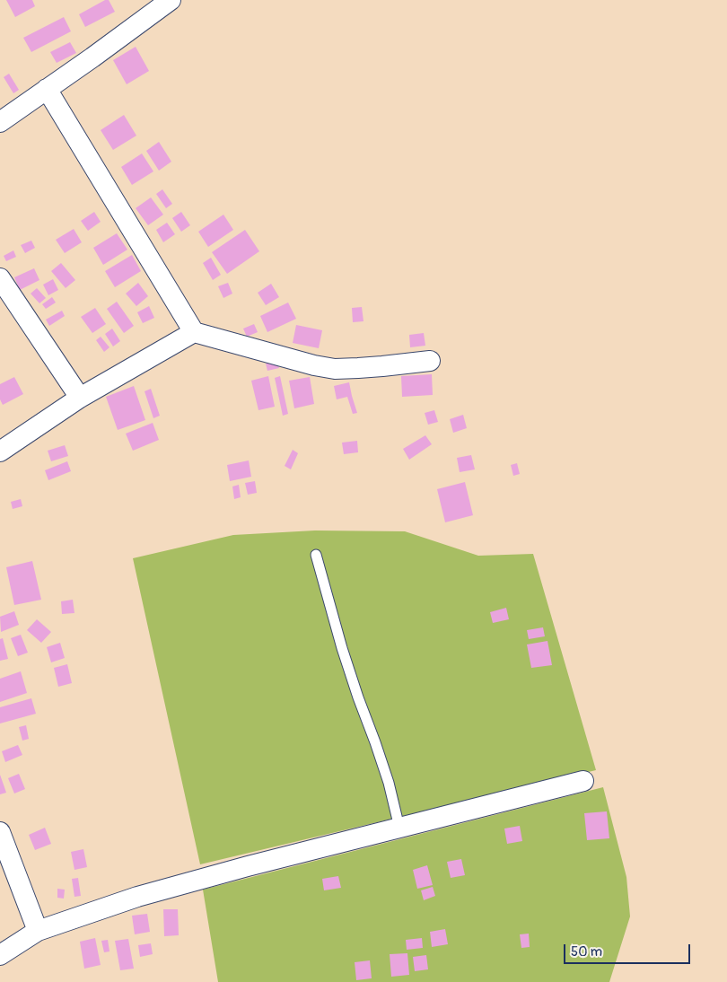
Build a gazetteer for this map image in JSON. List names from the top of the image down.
{
  "scale_bar": "50 m"
}
